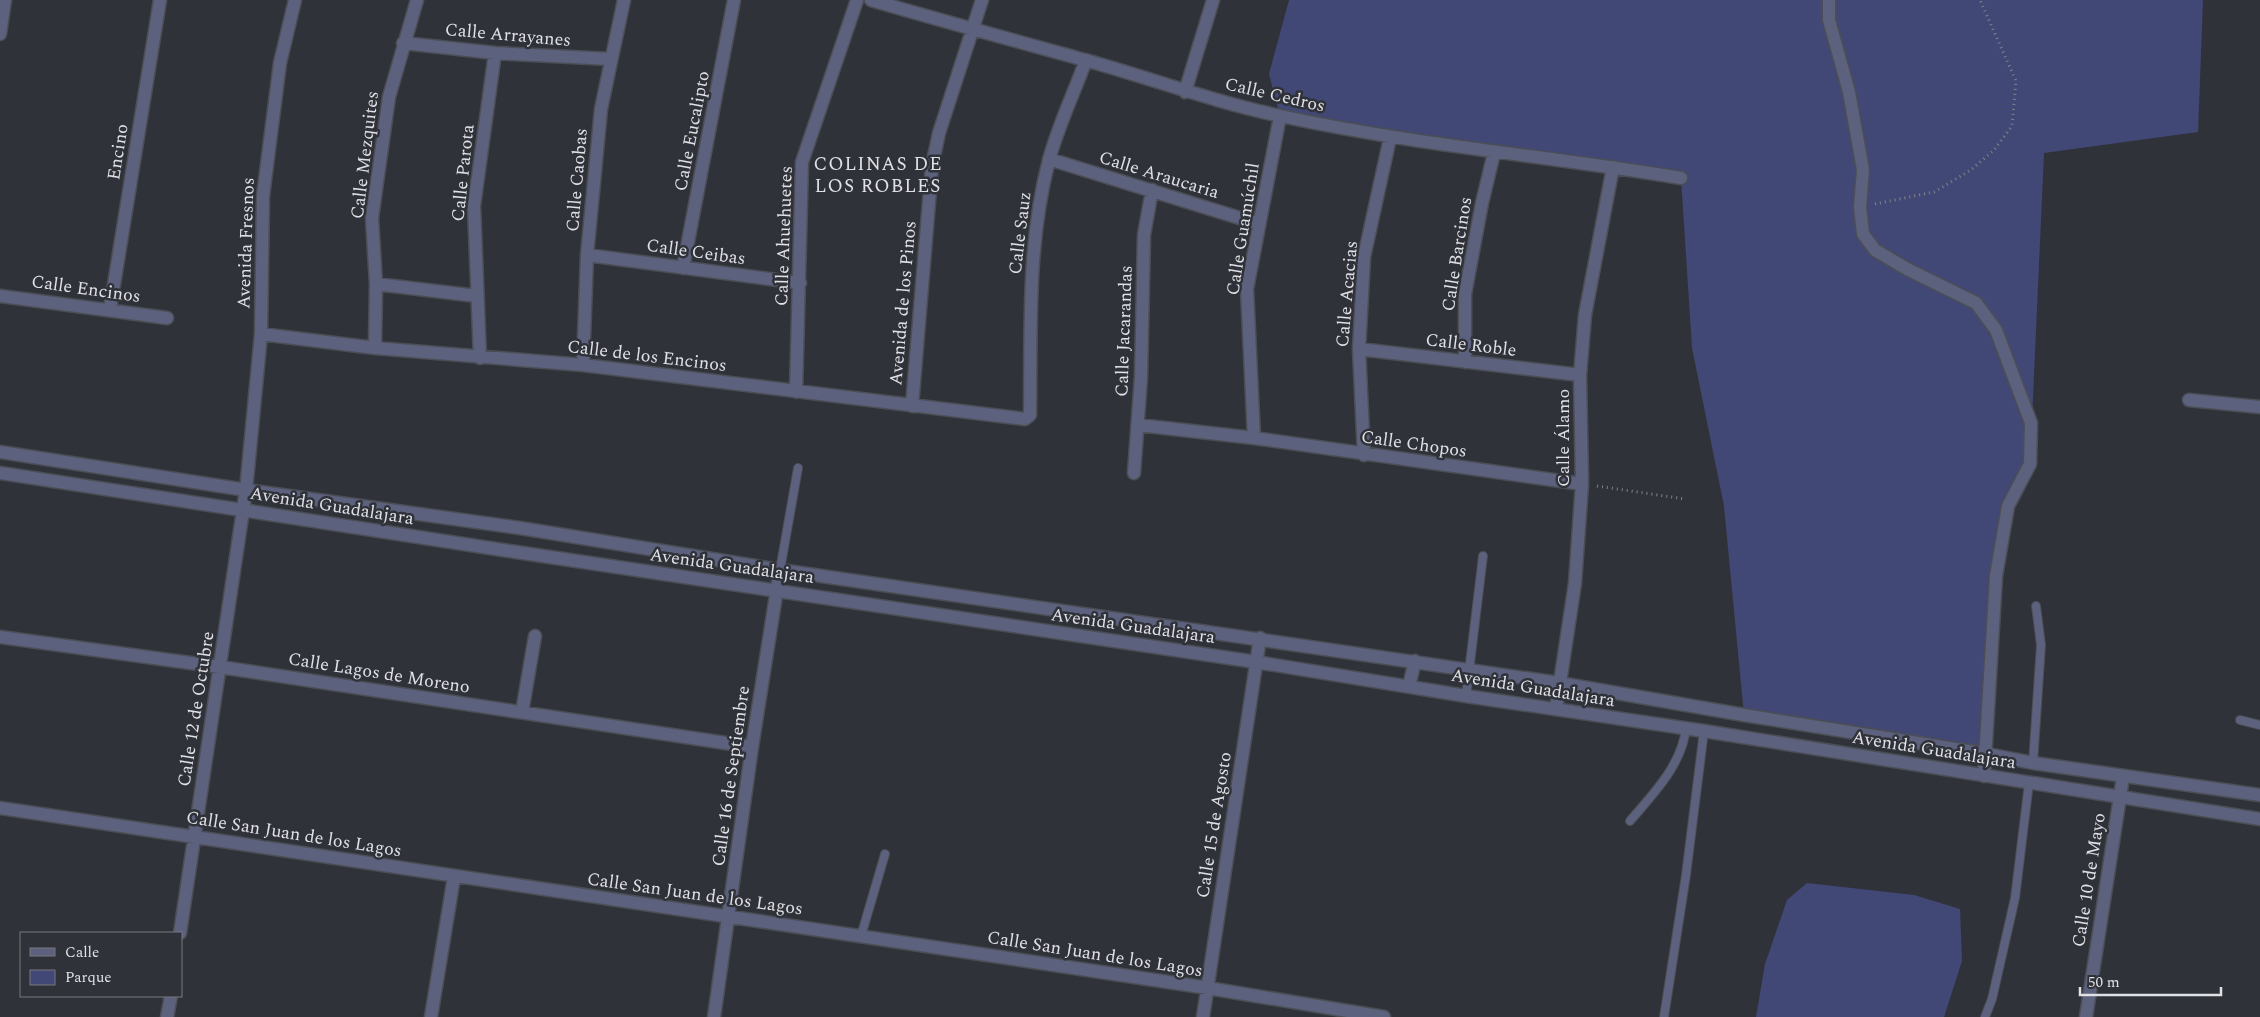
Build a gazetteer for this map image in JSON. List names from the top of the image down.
{
  "streets": {
    "street": [
      "Calle Arrayanes",
      "Calle Cedros",
      "Calle Eucalipto",
      "Encino",
      "Calle Mezquites",
      "Calle Parota",
      "Calle Araucaria",
      "Calle Caobas",
      "Calle Guamúchil",
      "Calle Sauz",
      "Calle Ahuehuetes",
      "Avenida Fresnos",
      "Calle Ceibas",
      "Calle Barcinos",
      "Calle Encinos",
      "Calle Acacias",
      "Avenida de los Pinos",
      "Calle Jacarandas",
      "Calle Roble",
      "Calle de los Encinos",
      "Calle Álamo",
      "Calle Chopos",
      "Avenida Guadalajara",
      "Calle Lagos de Moreno",
      "Calle 12 de Octubre",
      "Calle 16 de Septiembre",
      "Calle 15 de Agosto",
      "Calle San Juan de los Lagos",
      "Calle 10 de Mayo"
    ]
  },
  "crossings": [
    ["Calle Arrayanes", "Calle Mezquites"],
    ["Calle Arrayanes", "Calle Parota"],
    ["Calle Arrayanes", "Calle Caobas"],
    ["Calle Cedros", "Calle Guamúchil"],
    ["Calle Cedros", "Calle Sauz"],
    ["Calle Cedros", "Calle Barcinos"],
    ["Calle Cedros", "Calle Acacias"],
    ["Calle Cedros", "Avenida de los Pinos"],
    ["Calle Cedros", "Calle Álamo"],
    ["Calle Eucalipto", "Calle Ceibas"],
    ["Encino", "Calle Encinos"],
    ["Calle Mezquites", "Calle de los Encinos"],
    ["Calle Parota", "Calle de los Encinos"],
    ["Calle Araucaria", "Calle Guamúchil"],
    ["Calle Araucaria", "Calle Sauz"],
    ["Calle Araucaria", "Calle Jacarandas"],
    ["Calle Caobas", "Calle Ceibas"],
    ["Calle Caobas", "Calle de los Encinos"],
    ["Calle Guamúchil", "Calle Chopos"],
    ["Calle Sauz", "Calle de los Encinos"],
    ["Calle Ahuehuetes", "Calle Ceibas"],
    ["Calle Ahuehuetes", "Calle de los Encinos"],
    ["Avenida Fresnos", "Calle de los Encinos"],
    ["Avenida Fresnos", "Avenida Guadalajara"],
    ["Avenida Fresnos", "Calle 12 de Octubre"],
    ["Calle Barcinos", "Calle Roble"],
    ["Calle Acacias", "Calle Roble"],
    ["Calle Acacias", "Calle Chopos"],
    ["Avenida de los Pinos", "Calle de los Encinos"],
    ["Calle Jacarandas", "Calle Chopos"],
    ["Calle Roble", "Calle Álamo"],
    ["Calle Álamo", "Calle Chopos"],
    ["Calle Álamo", "Avenida Guadalajara"],
    ["Avenida Guadalajara", "Calle 12 de Octubre"],
    ["Avenida Guadalajara", "Calle 16 de Septiembre"],
    ["Avenida Guadalajara", "Calle 15 de Agosto"],
    ["Avenida Guadalajara", "Calle 10 de Mayo"],
    ["Calle Lagos de Moreno", "Calle 12 de Octubre"],
    ["Calle Lagos de Moreno", "Calle 16 de Septiembre"],
    ["Calle 12 de Octubre", "Calle San Juan de los Lagos"],
    ["Calle 16 de Septiembre", "Calle San Juan de los Lagos"],
    ["Calle 15 de Agosto", "Calle San Juan de los Lagos"]
  ],
  "districts": ["COLINAS DE LOS ROBLES"],
  "legend": ["Calle", "Parque"],
  "scale_bar": "50 m"
}
